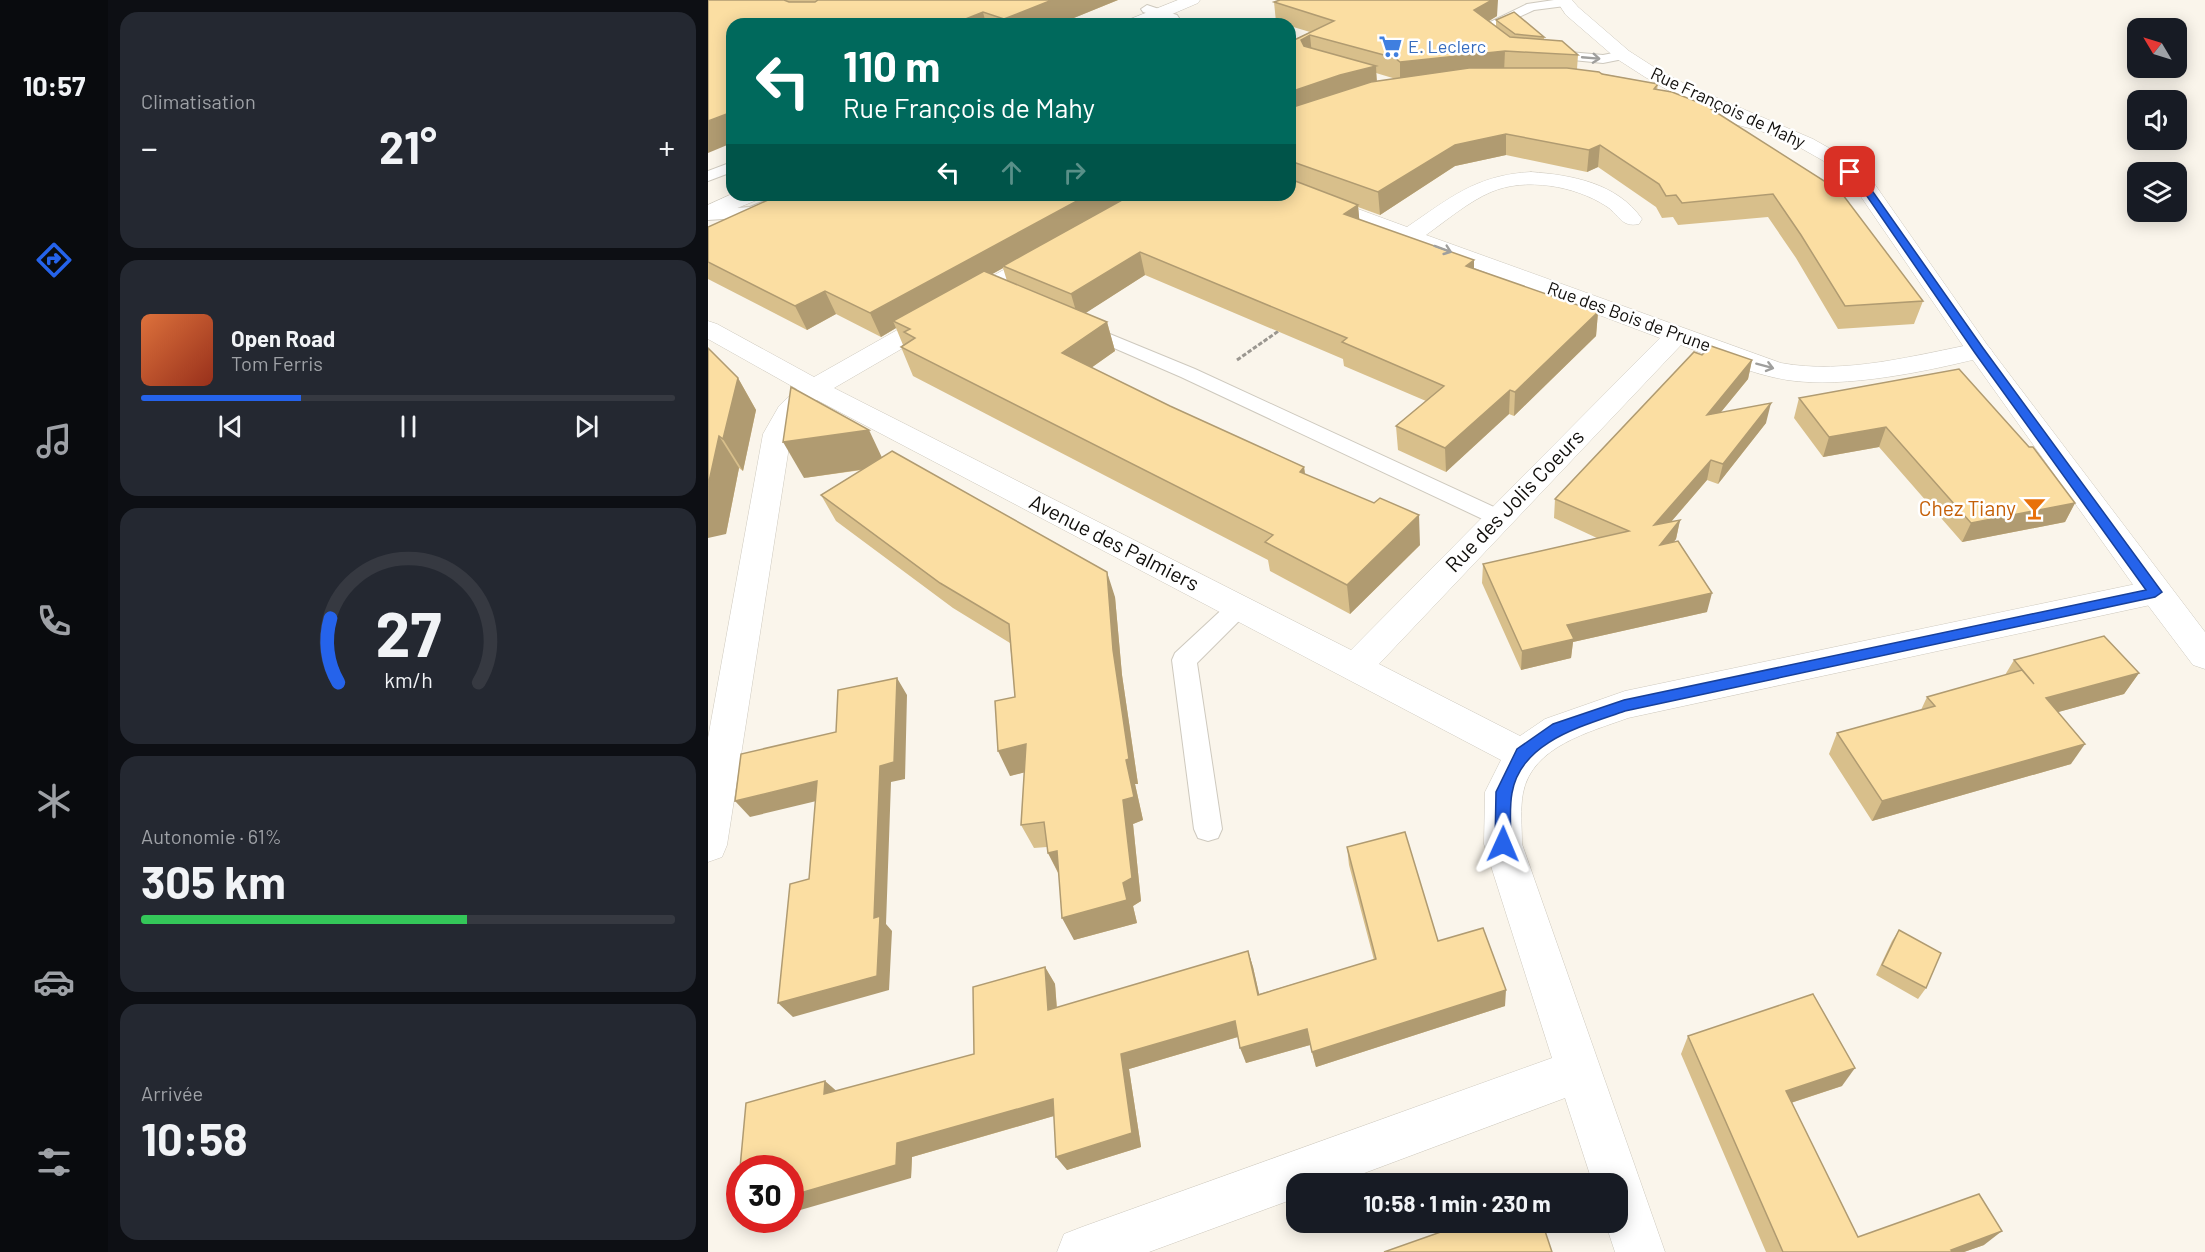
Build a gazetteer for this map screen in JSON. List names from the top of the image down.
{
  "streets": {
    "street": [
      "Rue François de Mahy",
      "Rue des Bois de Prune",
      "Rue des Jolis Coeurs",
      "Avenue des Palmiers"
    ]
  },
  "crossings": [
    ["Rue François de Mahy", "Rue des Bois de Prune"],
    ["Rue des Bois de Prune", "Rue des Jolis Coeurs"],
    ["Rue des Jolis Coeurs", "Avenue des Palmiers"]
  ],
  "one_way": ["Rue des Bois de Prune"],
  "places": {
    "supermarket": ["E. Leclerc"],
    "bar": ["Chez Tiany"]
  },
  "north": "top left",
  "page": {
    "tabs": "10:57",
    "tile": [
      "Climatisation",
      ["Autonomie · 61%", "305 km"],
      ["Arrivée", "10:58"]
    ],
    "turn": ["110 m", "Rue François de Mahy"],
    "heat": ["−", "21°", "+"],
    "song": ["Open Road", "Tom Ferris"],
    "limit": "30",
    "trip": "10:58 · 1 min · 230 m",
    "gauge": ["27", "km/h"]
  }
}
